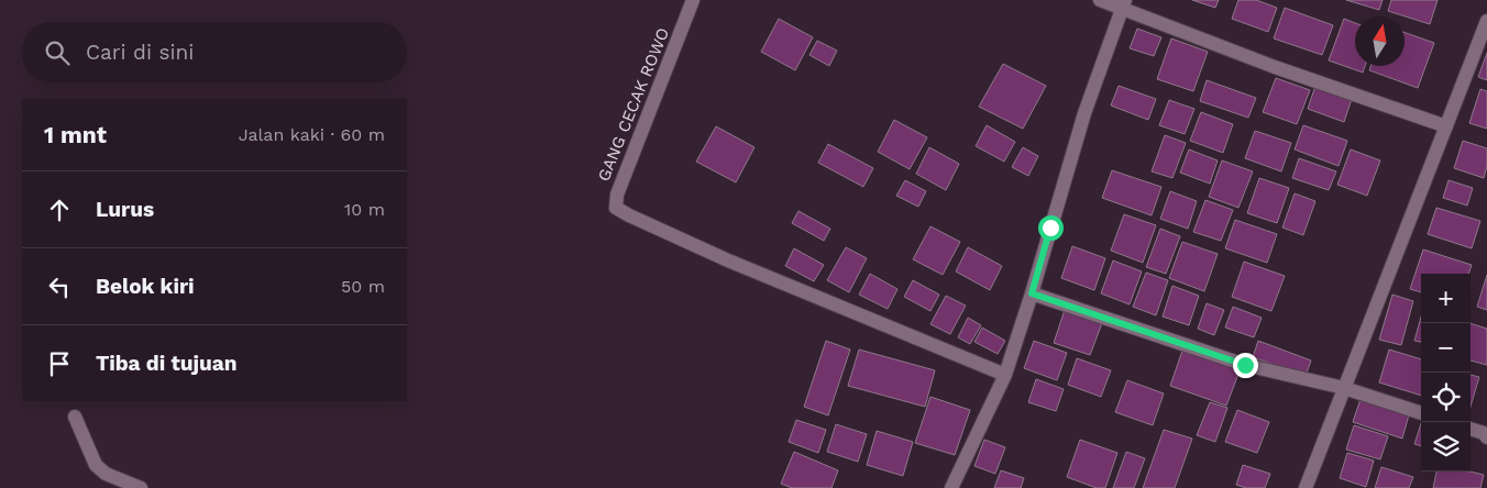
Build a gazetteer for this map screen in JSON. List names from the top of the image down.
{
  "streets": {
    "street": ["GANG CECAK ROWO"]
  },
  "north": "top",
  "page": {
    "search": "Cari di sini",
    "heading": ["1 mnt", "Jalan kaki · 60 m"],
    "list": [
      ["Lurus", "10 m"],
      ["Belok kiri", "50 m"],
      "Tiba di tujuan"
    ],
    "map_buttons": ["+", "−"]
  }
}
